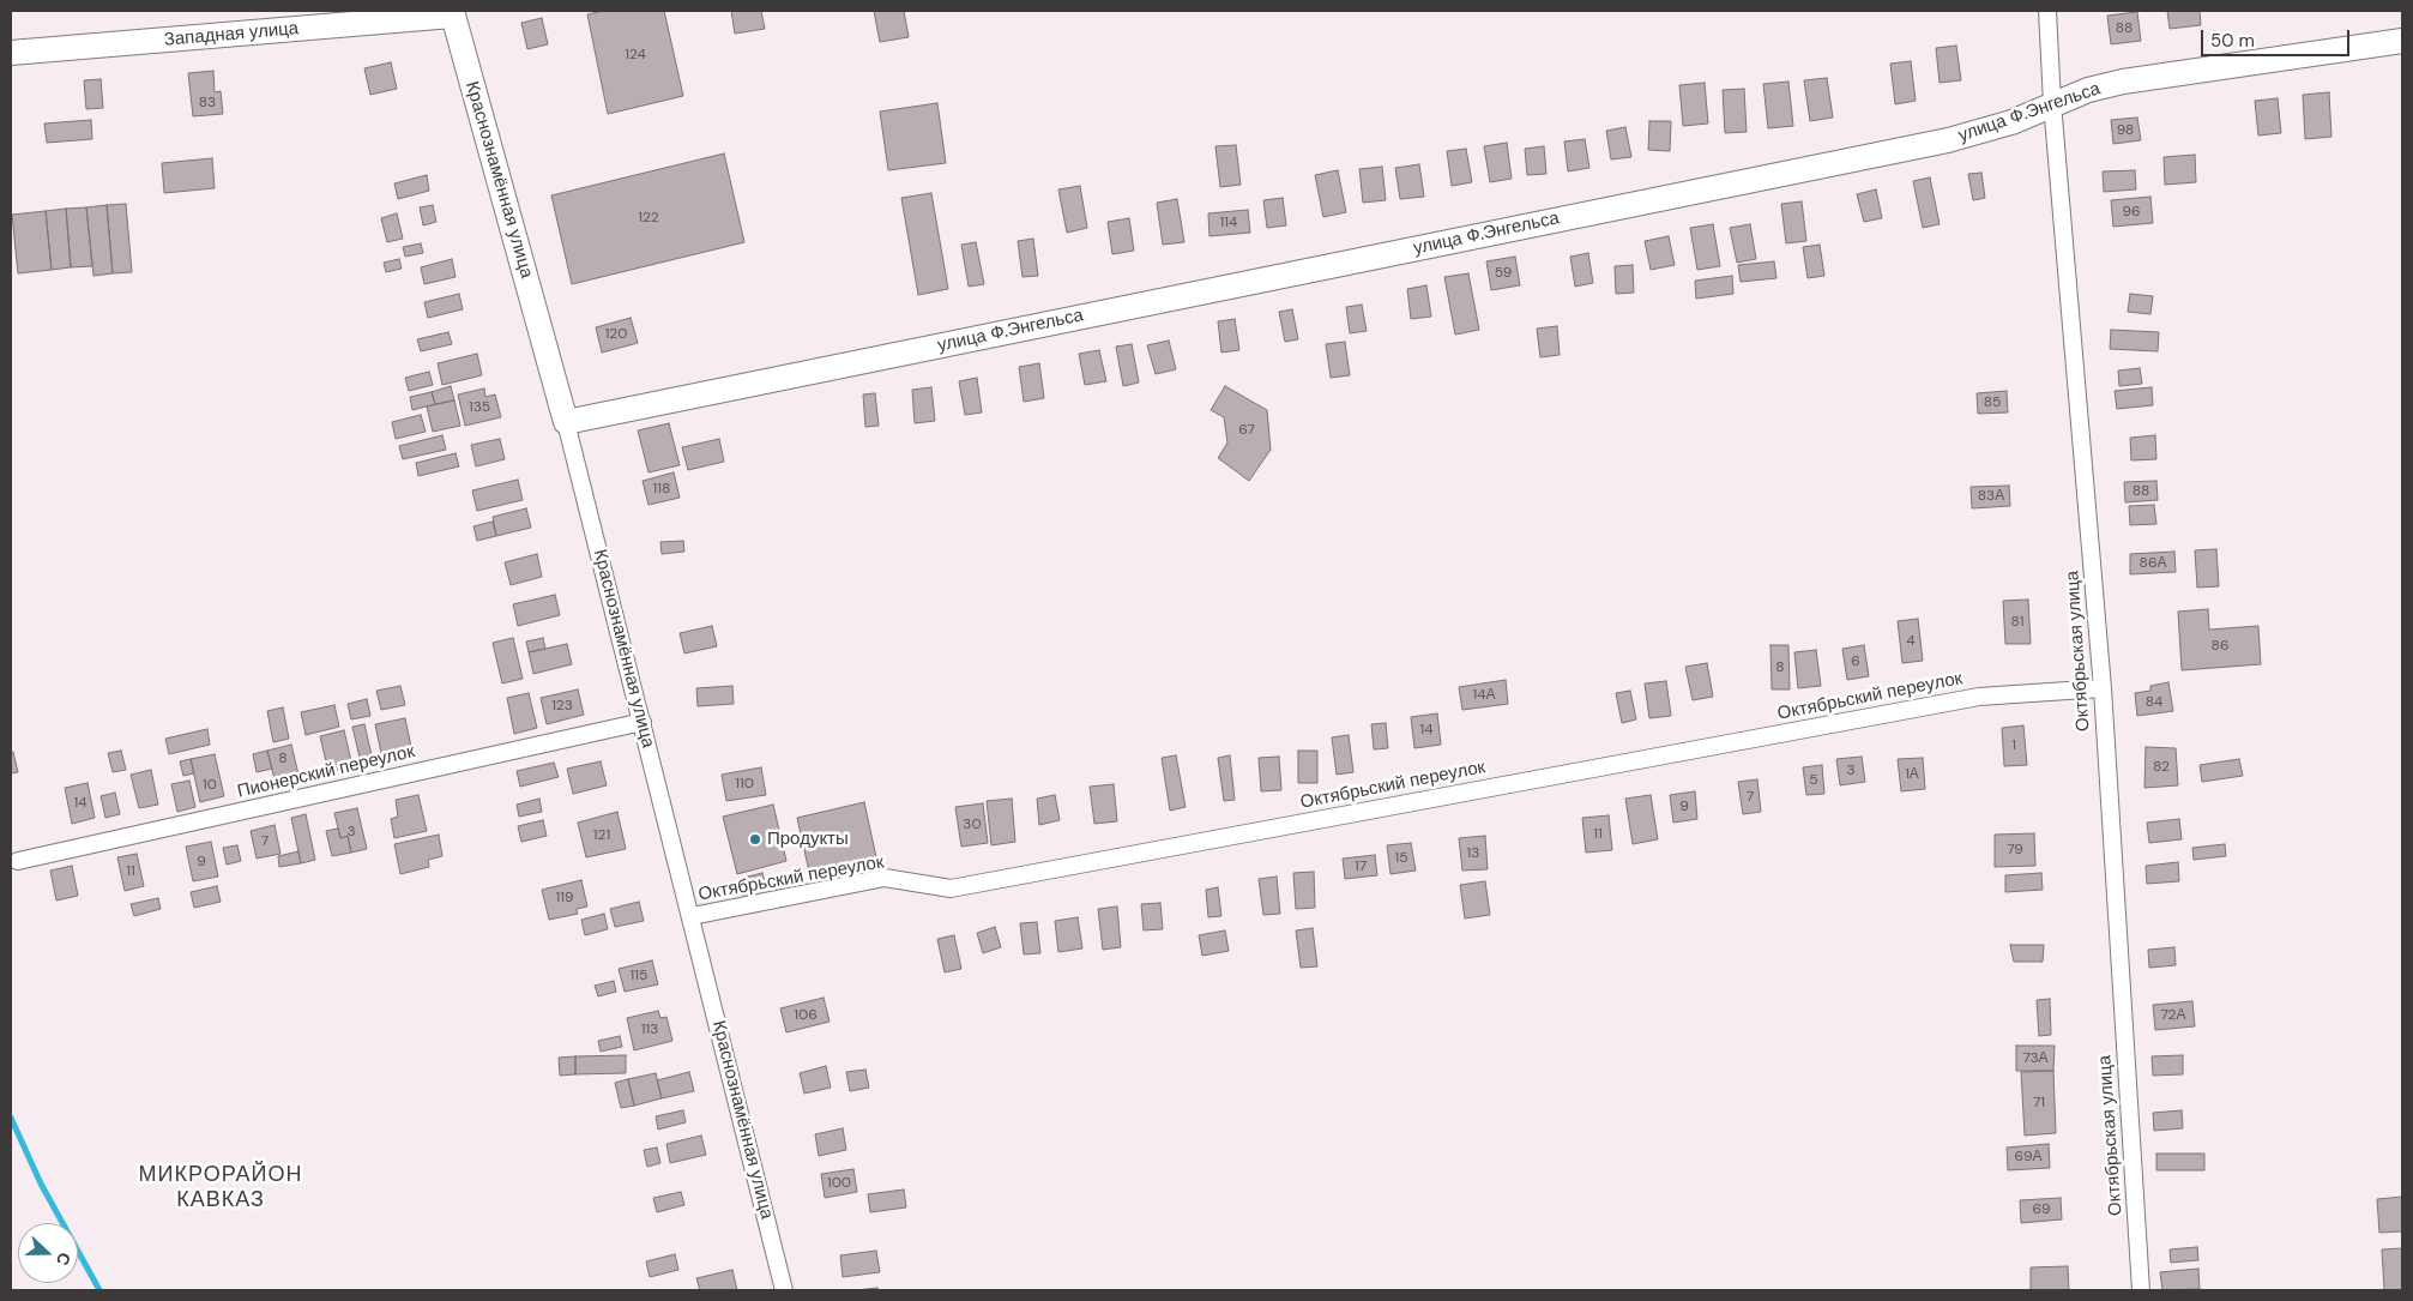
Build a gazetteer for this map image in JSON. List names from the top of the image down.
{
  "streets": {
    "main road": ["Западная улица", "улица Ф.Энгельса", "Краснознамённая улица"],
    "street": ["Октябрьская улица", "Октябрьский переулок", "Пионерский переулок"]
  },
  "crossings": [
    ["Западная улица", "Краснознамённая улица"],
    ["улица Ф.Энгельса", "Краснознамённая улица"],
    ["улица Ф.Энгельса", "Октябрьская улица"],
    ["Краснознамённая улица", "Октябрьский переулок"],
    ["Краснознамённая улица", "Пионерский переулок"],
    ["Октябрьская улица", "Октябрьский переулок"]
  ],
  "districts": ["МИКРОРАЙОН КАВКАЗ"],
  "places": ["Продукты"],
  "house_numbers": [
    "88",
    "124",
    "83",
    "98",
    "96",
    "122",
    "114",
    "59",
    "120",
    "85",
    "135",
    "67",
    "118",
    "88",
    "83А",
    "86А",
    "81",
    "4",
    "86",
    "6",
    "8",
    "14А",
    "84",
    "123",
    "14",
    "1",
    "8",
    "82",
    "3",
    "1А",
    "5",
    "110",
    "10",
    "7",
    "14",
    "9",
    "30",
    "3",
    "11",
    "121",
    "7",
    "79",
    "13",
    "15",
    "9",
    "17",
    "11",
    "119",
    "115",
    "106",
    "72А",
    "113",
    "73А",
    "71",
    "69А",
    "100",
    "69"
  ],
  "scale_bar": "50 m",
  "north": "right"
}
